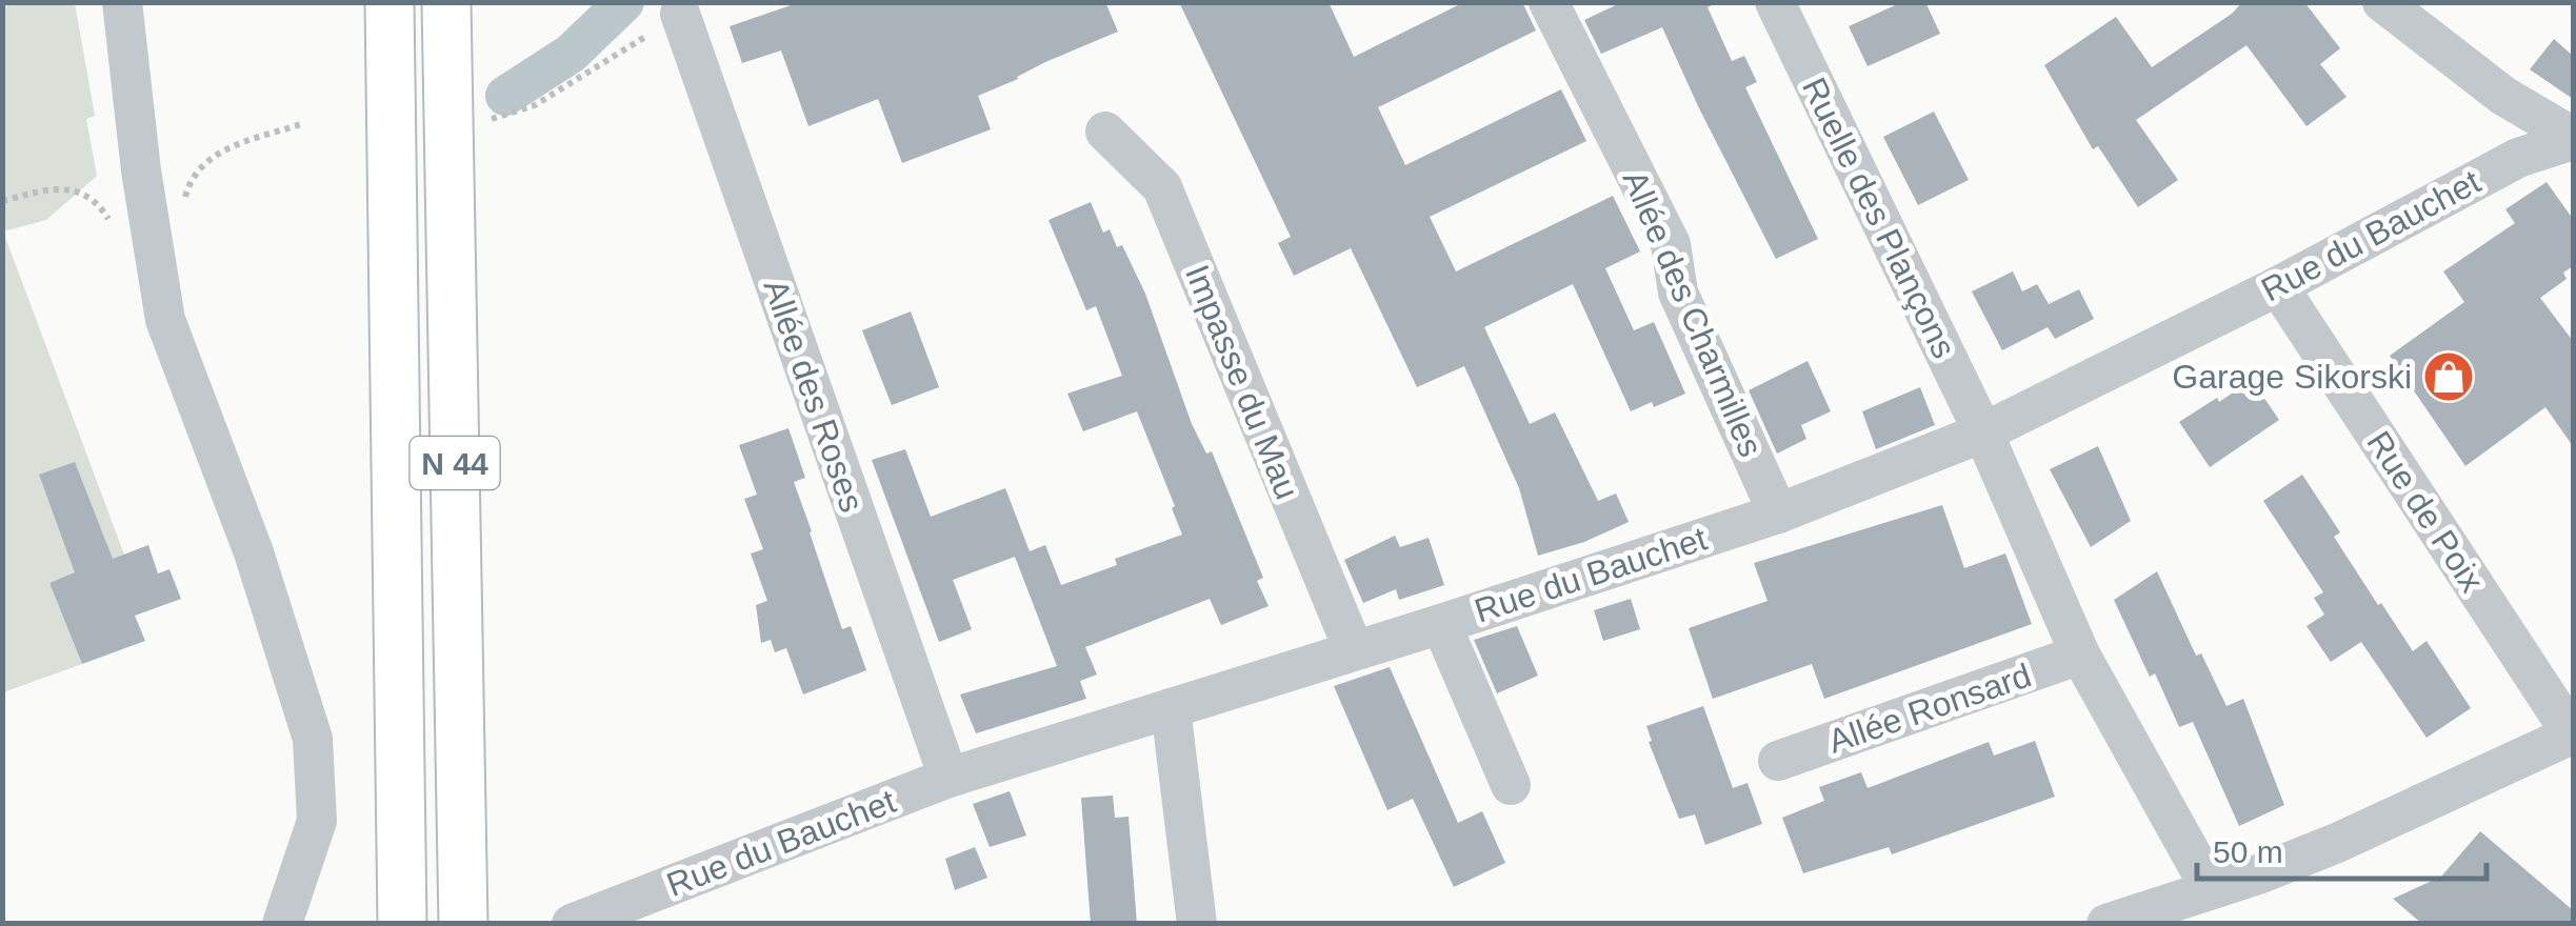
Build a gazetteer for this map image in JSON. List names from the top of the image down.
{
  "streets": {
    "main road": ["N 44"],
    "street": [
      "Ruelle des Plançons",
      "Rue du Bauchet",
      "Allée des Charmilles",
      "Impasse du Mau",
      "Allée des Roses",
      "Rue de Poix",
      "Allée Ronsard"
    ]
  },
  "crossings": [
    ["Ruelle des Plançons", "Rue du Bauchet"],
    ["Ruelle des Plançons", "Allée Ronsard"],
    ["Rue du Bauchet", "Allée des Charmilles"],
    ["Rue du Bauchet", "Impasse du Mau"],
    ["Rue du Bauchet", "Allée des Roses"],
    ["Rue du Bauchet", "Rue de Poix"]
  ],
  "places": {
    "shop": ["Garage Sikorski"]
  },
  "scale_bar": "50 m"
}
